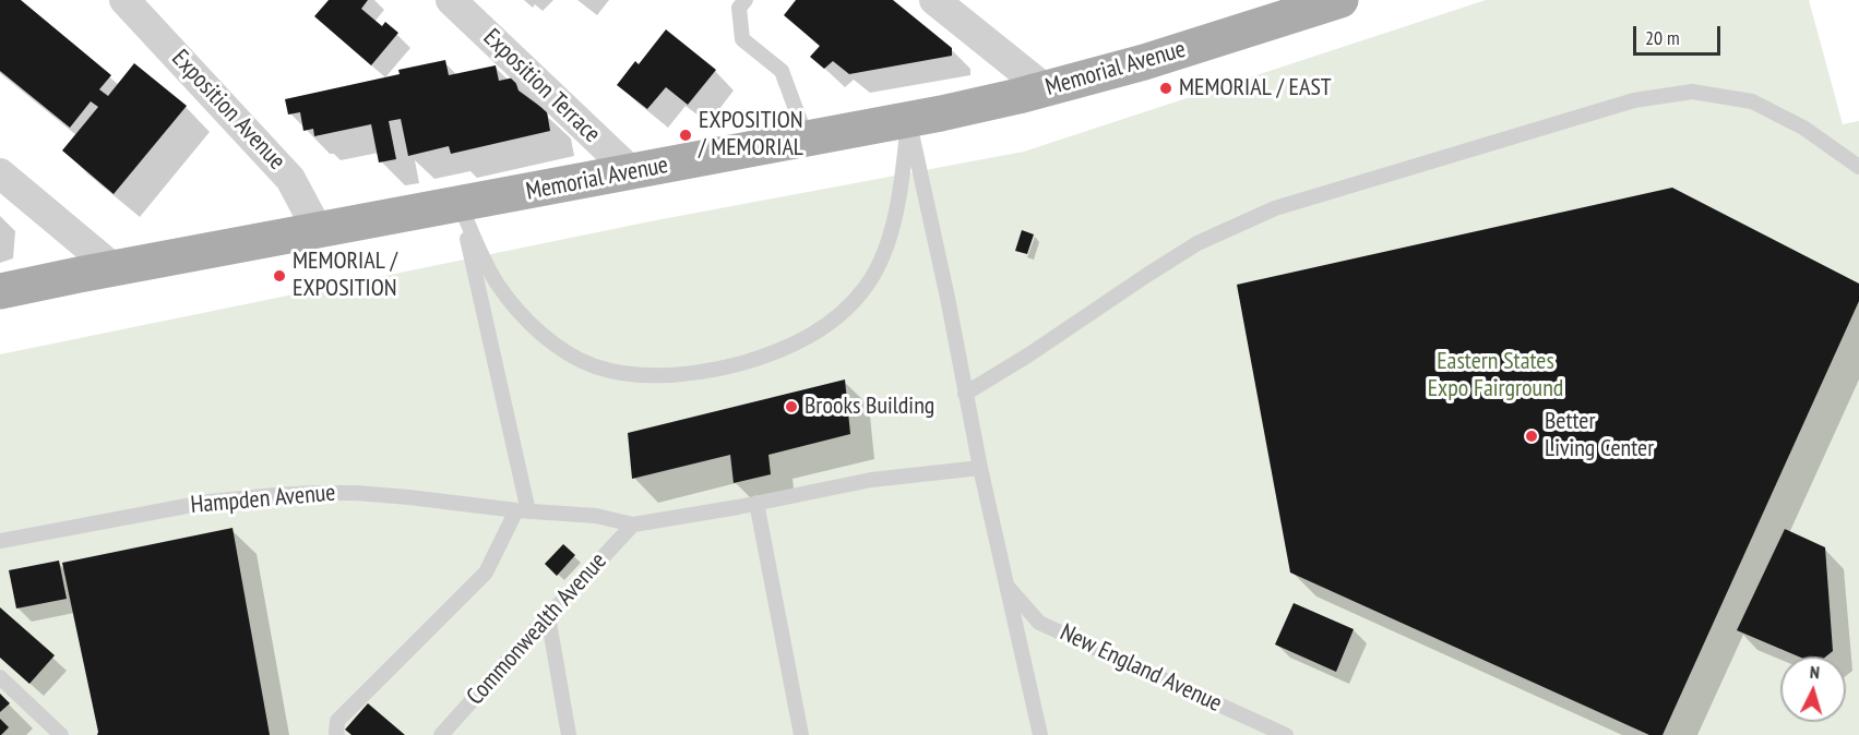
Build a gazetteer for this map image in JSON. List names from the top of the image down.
{
  "streets": {
    "main road": ["Memorial Avenue"],
    "street": ["Exposition Terrace", "Exposition Avenue"],
    "lane": ["Hampden Avenue", "Commonwealth Avenue", "New England Avenue"]
  },
  "crossings": [
    ["Memorial Avenue", "Exposition Terrace"],
    ["Memorial Avenue", "Exposition Avenue"],
    ["Hampden Avenue", "Commonwealth Avenue"]
  ],
  "parks": ["Eastern States Expo Fairground"],
  "places": [
    "MEMORIAL / EAST",
    "EXPOSITION / MEMORIAL",
    "MEMORIAL / EXPOSITION",
    "Brooks Building",
    "Better Living Center"
  ],
  "scale_bar": "20 m",
  "north": "top"
}
